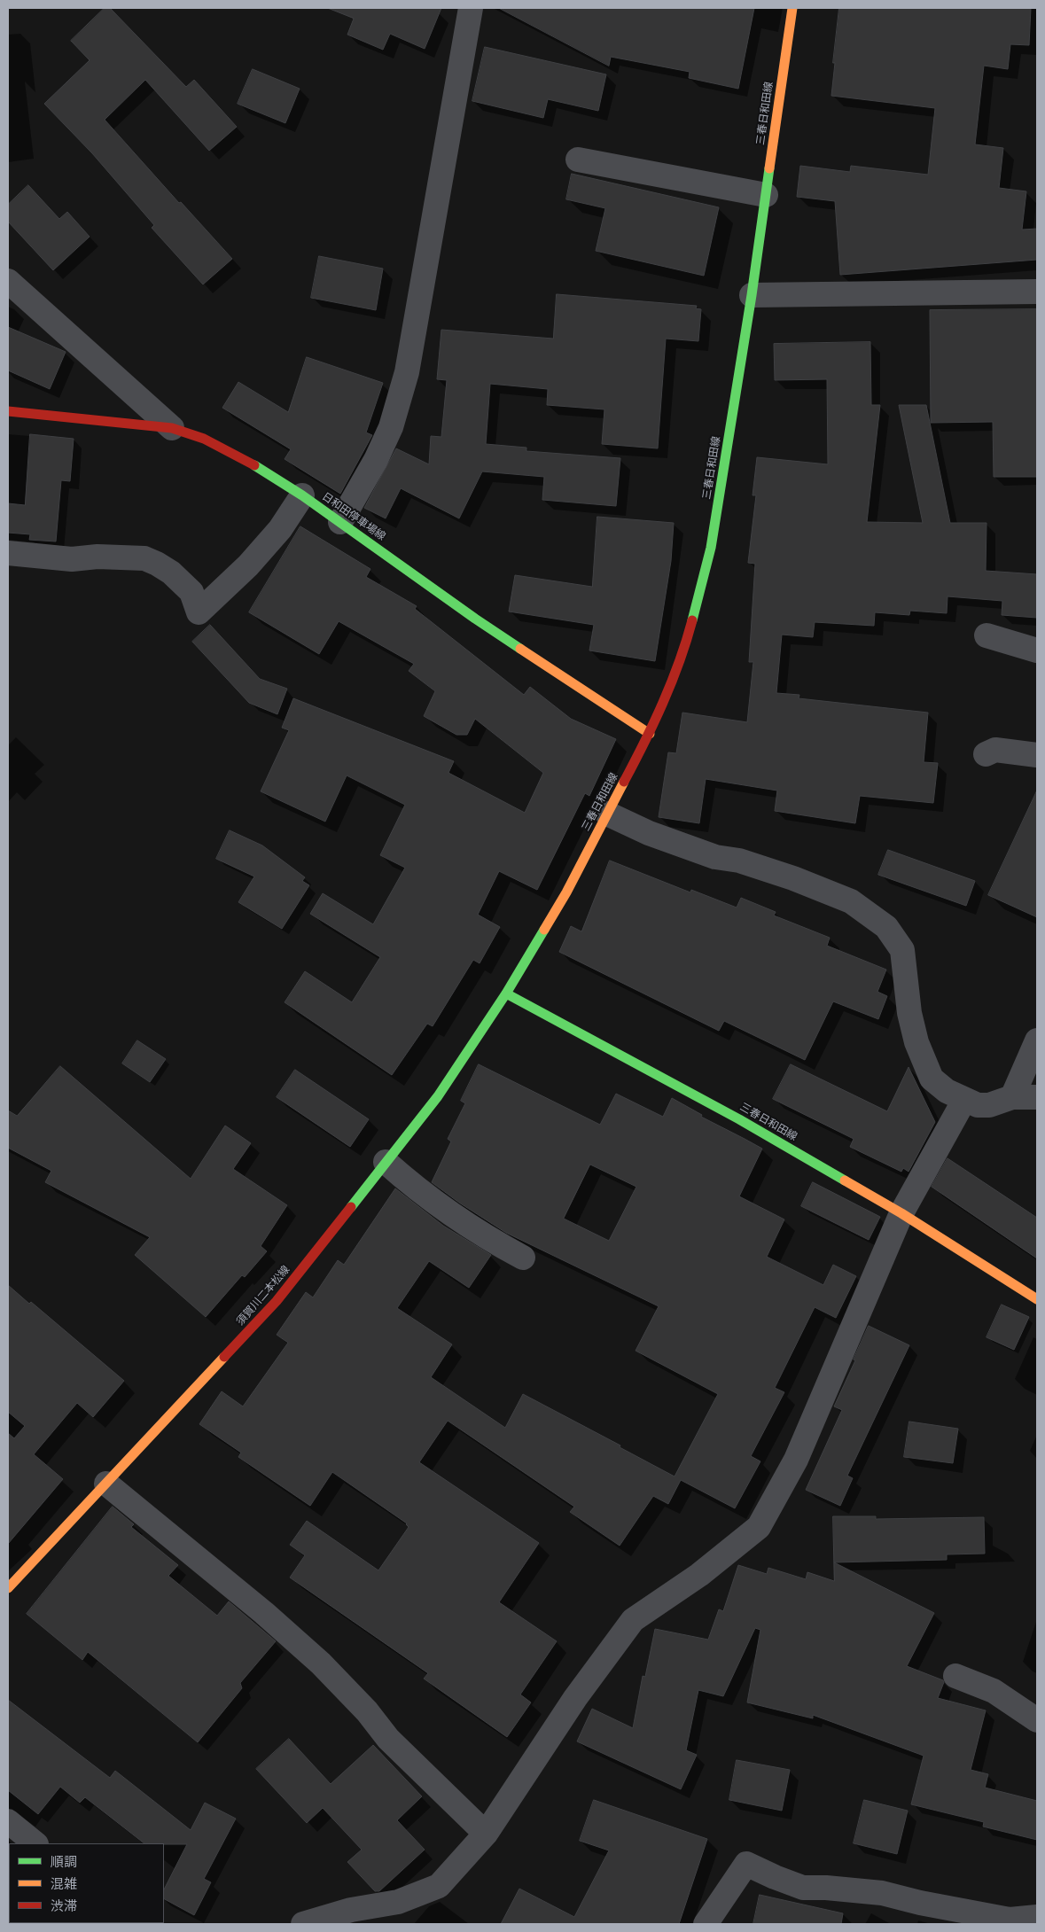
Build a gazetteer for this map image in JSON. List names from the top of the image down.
{
  "streets": {
    "main road": ["三春日和田線", "日和田停車場線", "須賀川二本松線"]
  },
  "crossings": [
    ["三春日和田線", "日和田停車場線"],
    ["三春日和田線", "須賀川二本松線"]
  ],
  "legend": ["順調", "混雑", "渋滞"]
}
